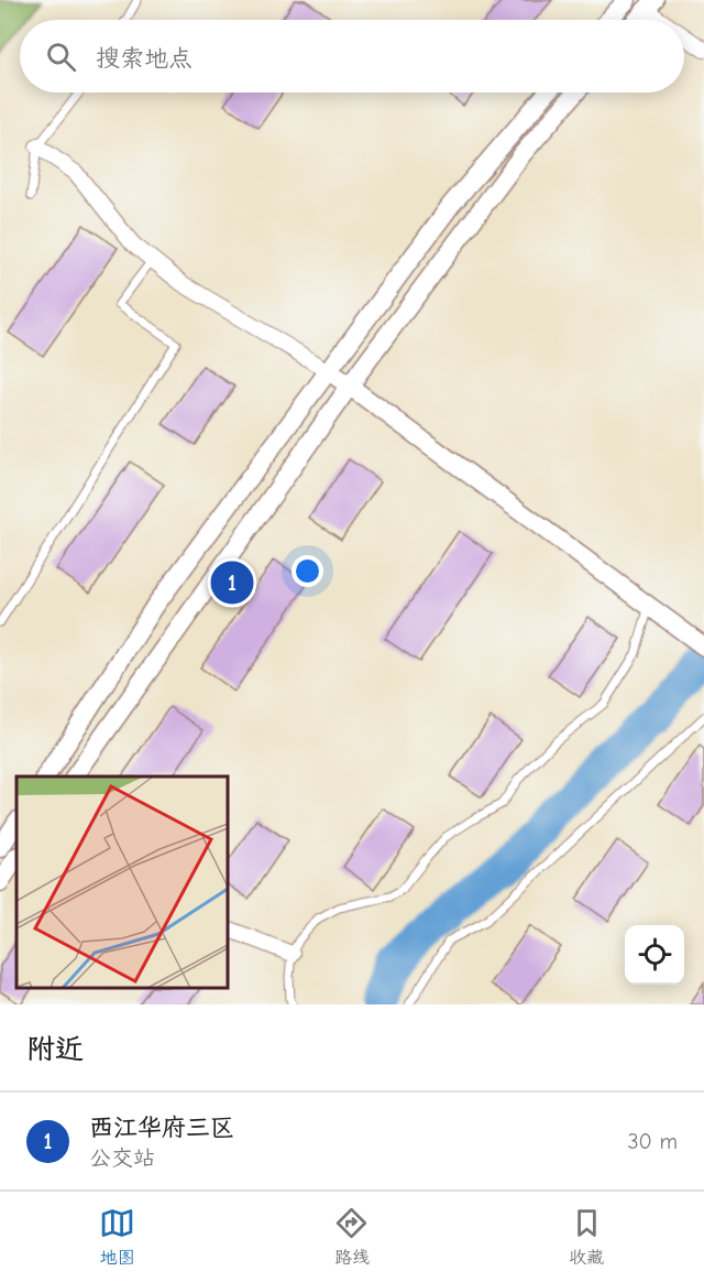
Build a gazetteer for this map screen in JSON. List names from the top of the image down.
{
  "page": {
    "search": "搜索地点",
    "pins": "1",
    "heading": "附近",
    "list": [
      {
        "mark": "1",
        "name": "西江华府三区",
        "note": "公交站",
        "value": "30 m"
      }
    ],
    "nav": ["地图", "路线", "收藏"]
  }
}
